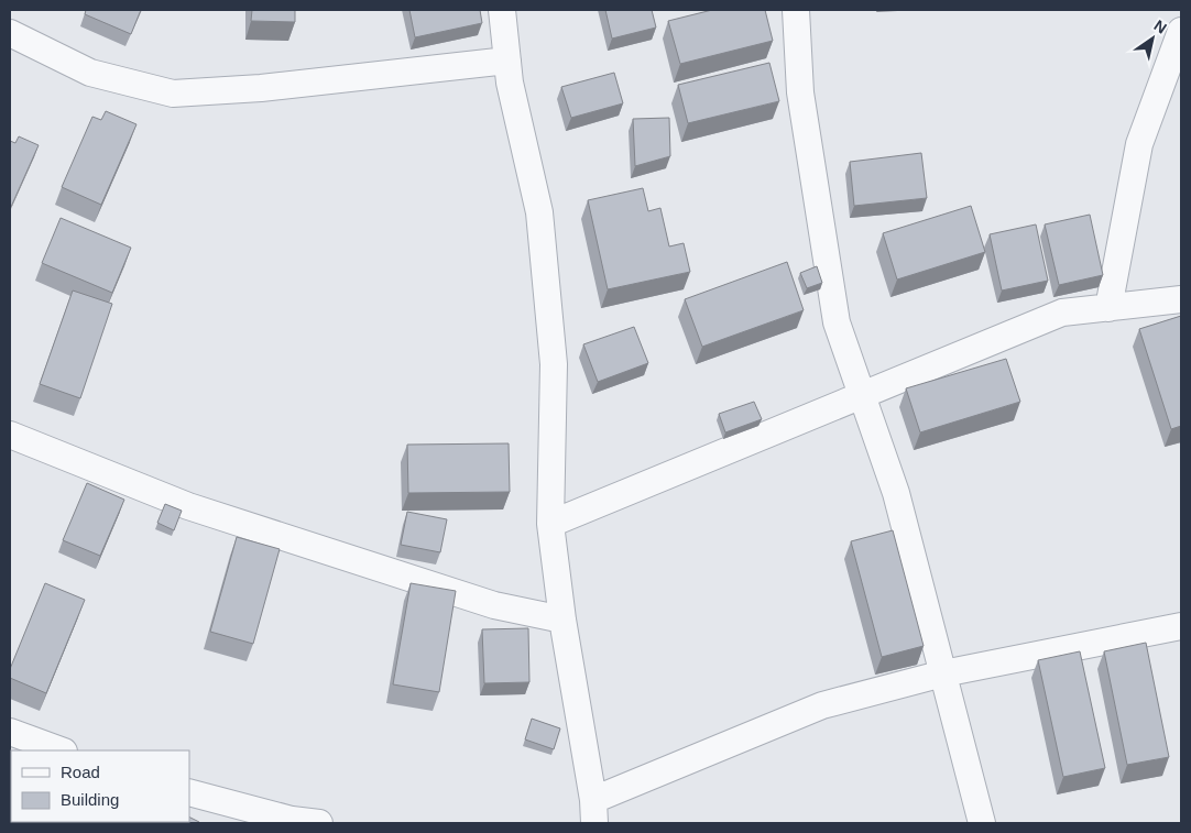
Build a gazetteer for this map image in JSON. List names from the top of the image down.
{
  "legend": ["Road", "Building"],
  "north": "top right"
}
